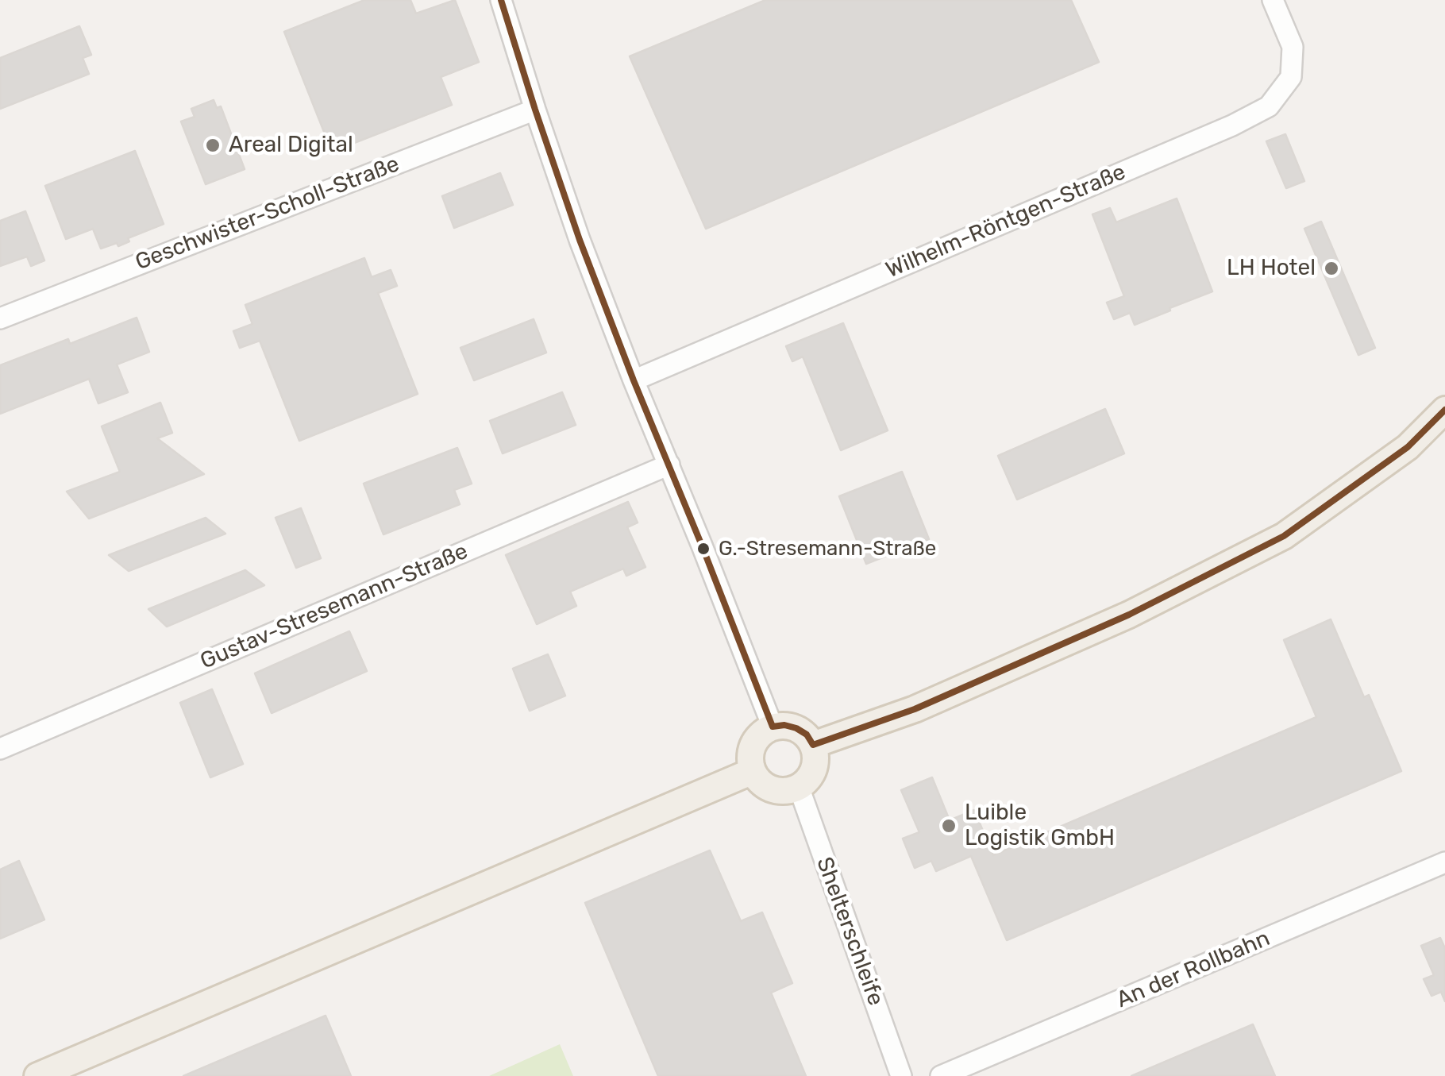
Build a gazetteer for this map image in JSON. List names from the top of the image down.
{
  "streets": {
    "street": [
      "Geschwister-Scholl-Straße",
      "Wilhelm-Röntgen-Straße",
      "Gustav-Stresemann-Straße",
      "Shelterschleife",
      "An der Rollbahn"
    ]
  },
  "places": [
    "Areal Digital",
    "LH Hotel",
    "G.-Stresemann-Straße",
    "Luible Logistik GmbH"
  ]
}
